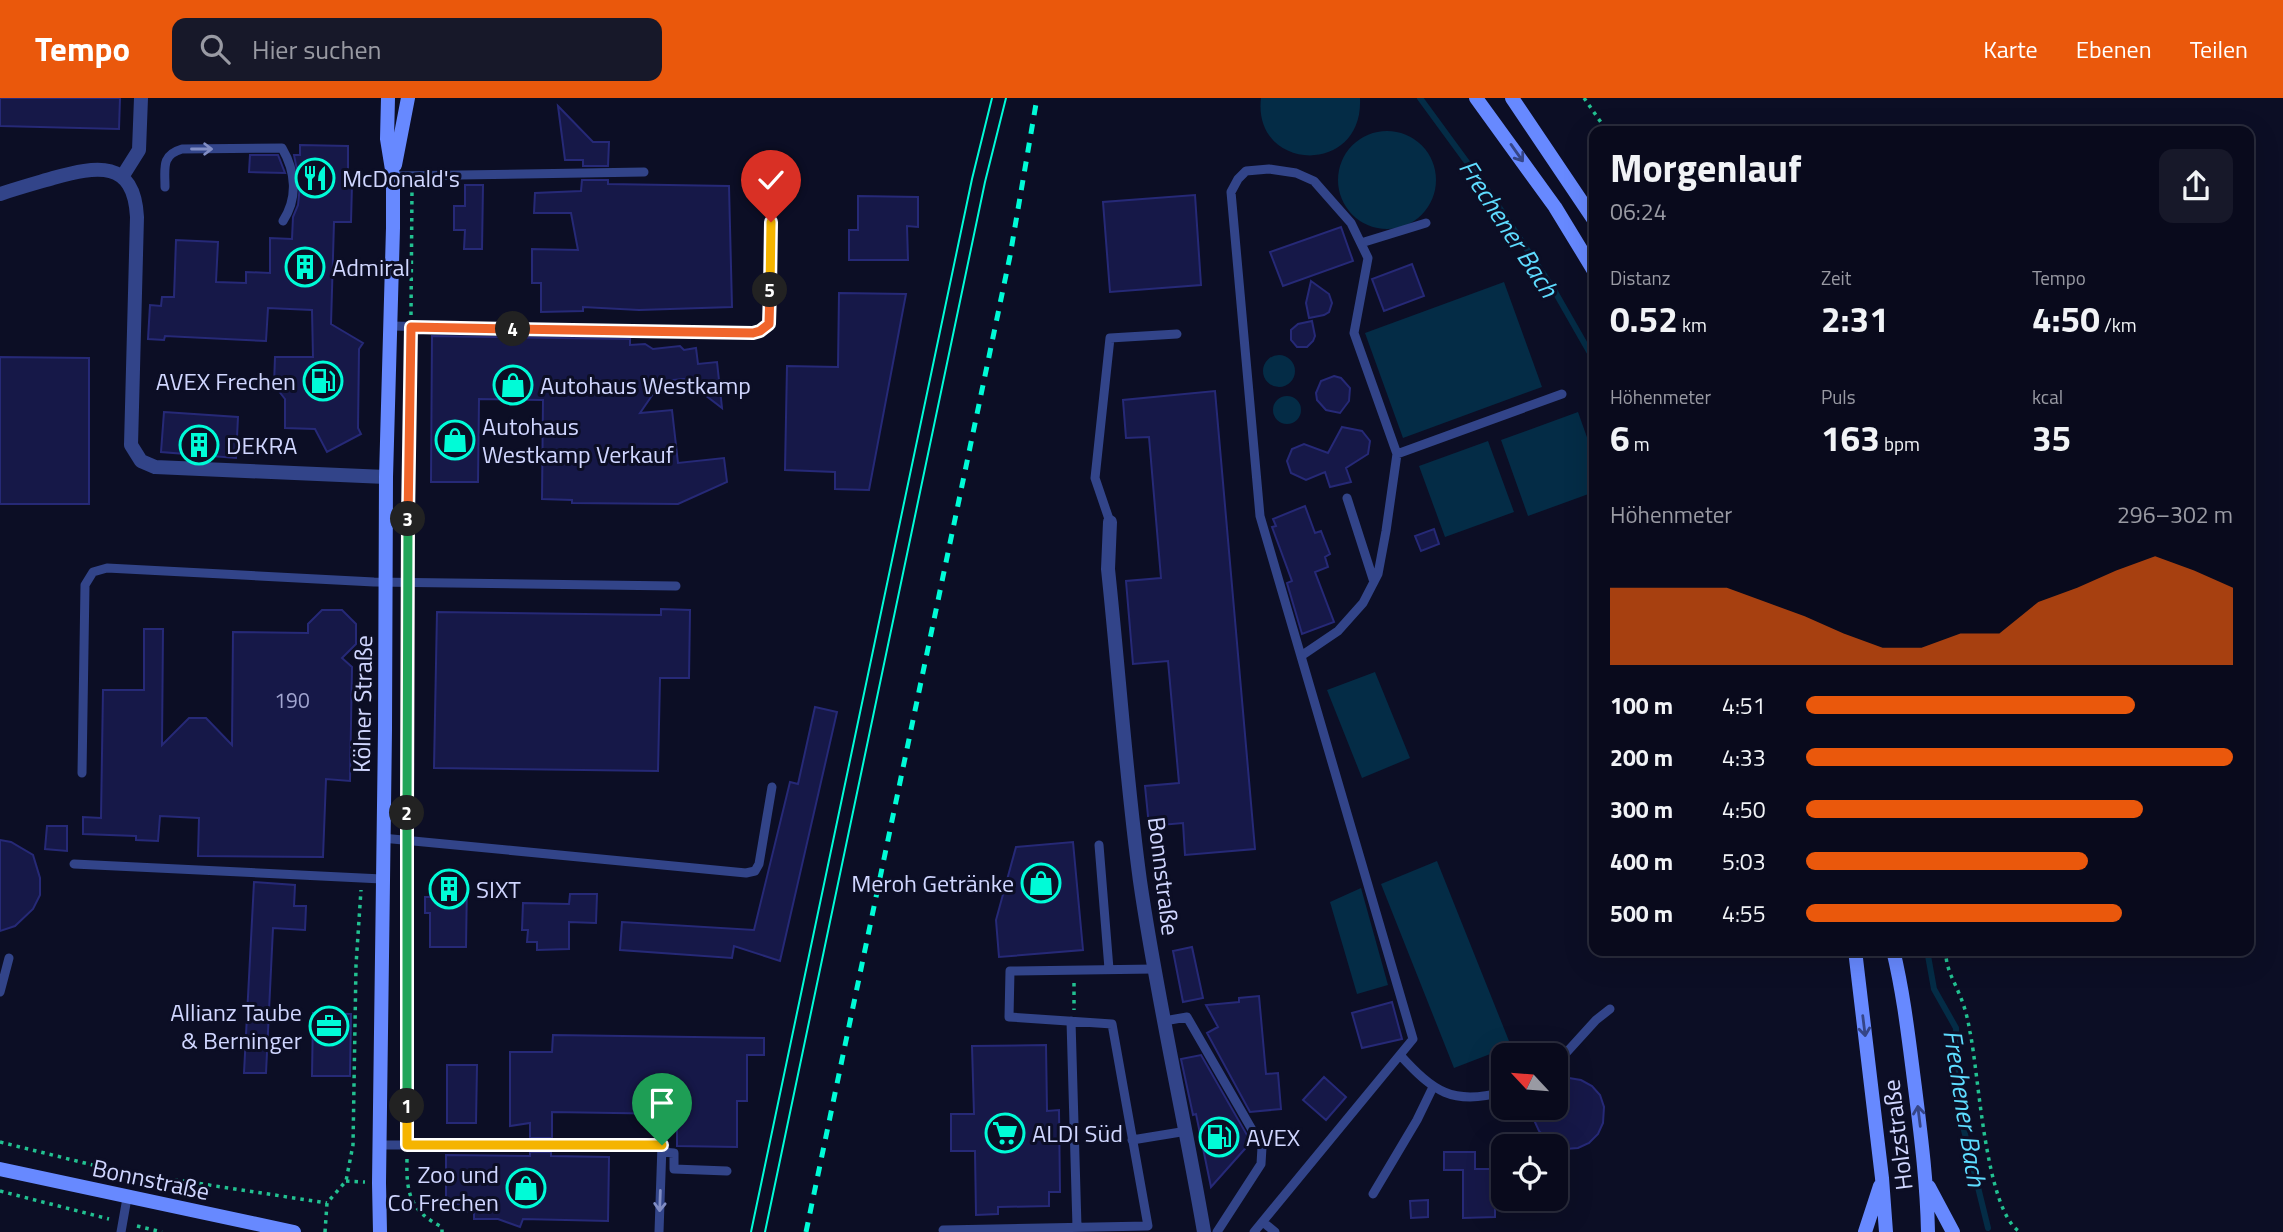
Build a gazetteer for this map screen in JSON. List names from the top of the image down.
{
  "streets": {
    "main road": ["Kölner Straße", "Bonnstraße", "Holzstraße"]
  },
  "water": ["Frechener Bach"],
  "places": {
    "restaurant": ["McDonald's"],
    "building": ["Admiral", "DEKRA", "SIXT"],
    "fuel station": ["AVEX Frechen", "AVEX"],
    "shop": [
      "Autohaus Westkamp",
      "Autohaus Westkamp Verkauf",
      "Meroh Getränke",
      "Zoo und Co Frechen"
    ],
    "office": ["Allianz Taube & Berninger"],
    "supermarket": ["ALDI Süd"]
  },
  "house_numbers": ["190"],
  "north": "top left",
  "page": {
    "header": "Tempo",
    "search": "Hier suchen",
    "nav": ["Karte", "Ebenen", "Teilen"],
    "heading": ["Morgenlauf", "06:24"],
    "stats": [
      ["Distanz", "0.52 km"],
      ["Zeit", "2:31"],
      ["Tempo", "4:50 /km"],
      ["Höhenmeter", "6 m"],
      ["Puls", "163 bpm"],
      ["kcal", "35"]
    ],
    "pins": [
      "5",
      "4",
      "3",
      "2",
      "1"
    ],
    "chart": ["Höhenmeter", "296–302 m"],
    "list": [
      {
        "name": "100 m",
        "note": "4:51"
      },
      {
        "name": "200 m",
        "note": "4:33"
      },
      {
        "name": "300 m",
        "note": "4:50"
      },
      {
        "name": "400 m",
        "note": "5:03"
      },
      {
        "name": "500 m",
        "note": "4:55"
      }
    ]
  }
}
